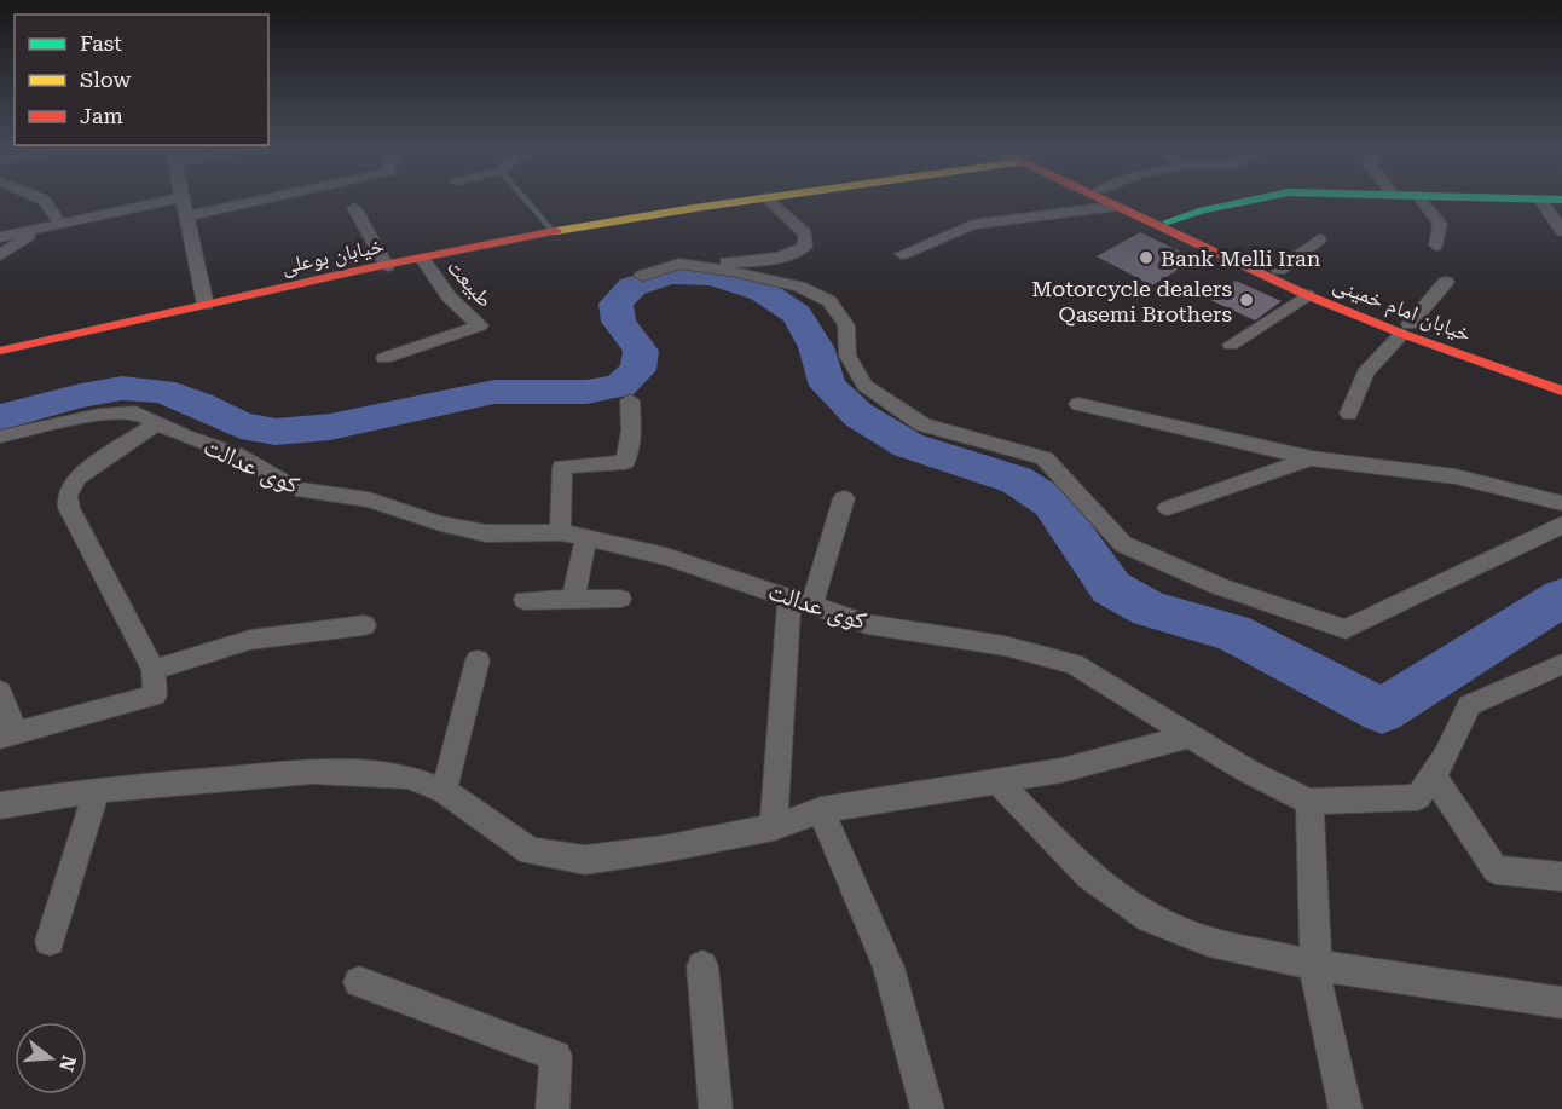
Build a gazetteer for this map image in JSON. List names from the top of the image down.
{
  "streets": {
    "street": [
      "خیابان بوعلی",
      "طبيعت",
      "خیابان امام خمینی",
      "کوی عدالت"
    ]
  },
  "crossings": [
    ["خیابان بوعلی", "طبيعت"]
  ],
  "places": ["Bank Melli Iran", "Motorcycle dealers Qasemi Brothers"],
  "legend": ["Fast", "Slow", "Jam"],
  "north": "right"
}
